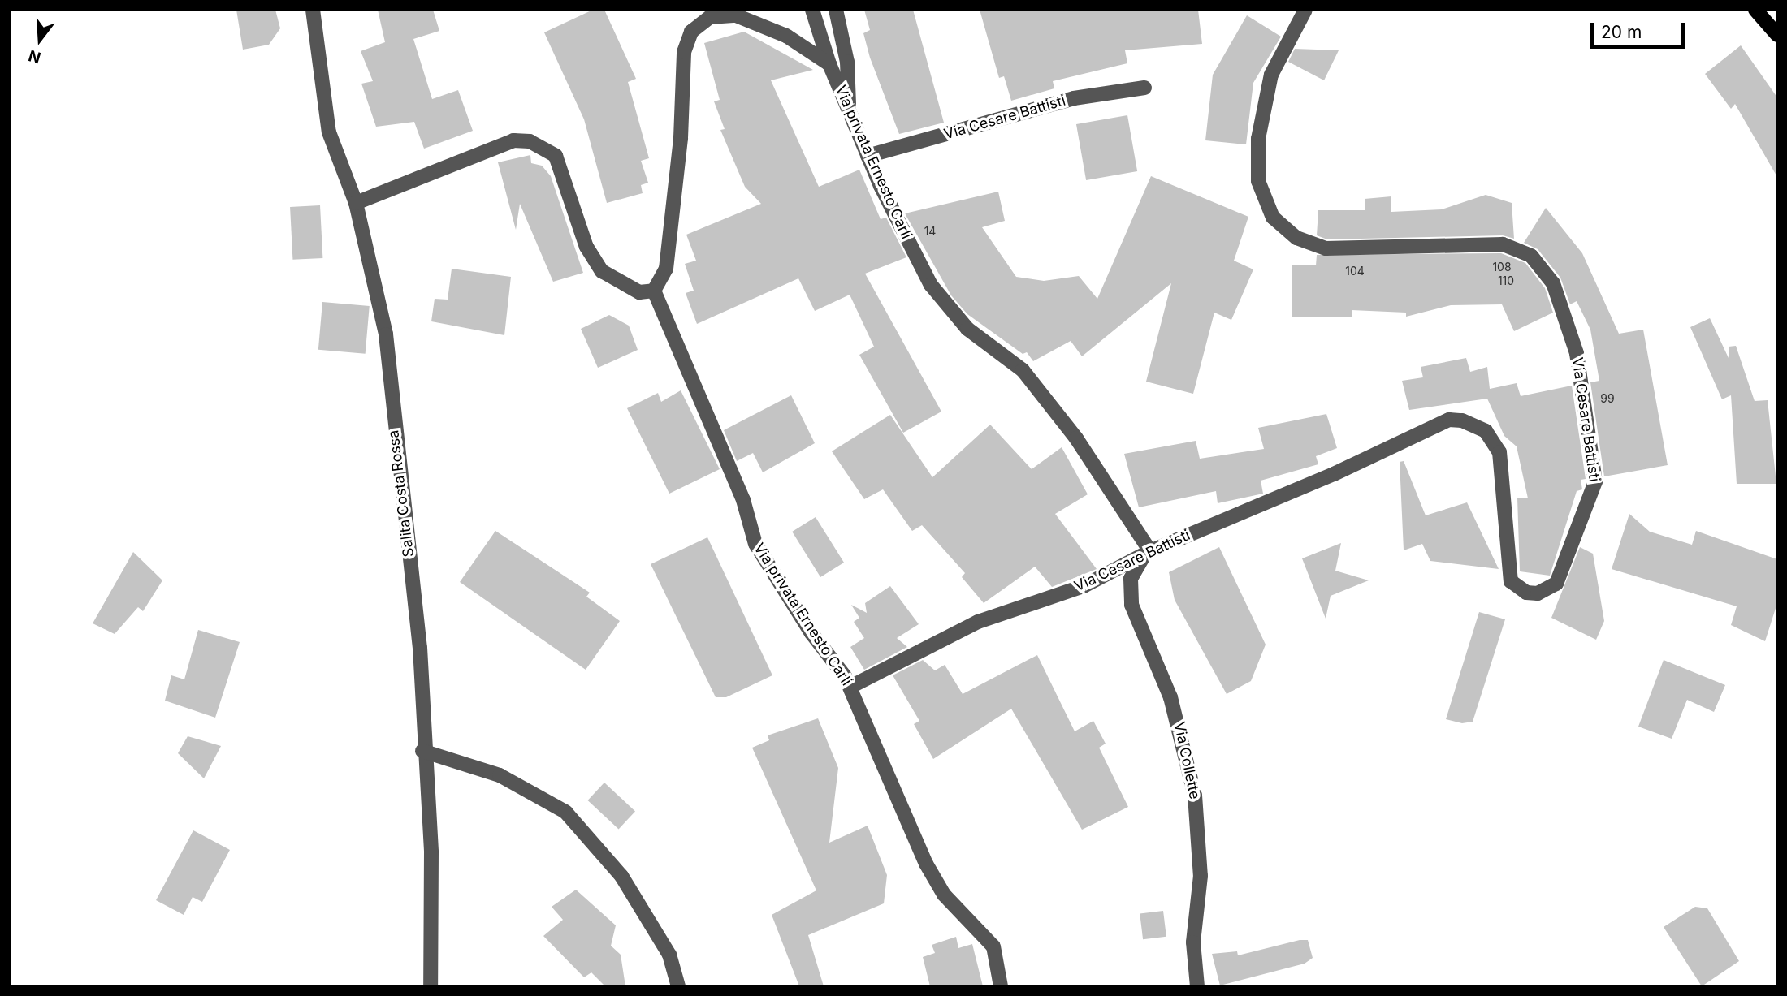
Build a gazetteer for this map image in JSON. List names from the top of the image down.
{
  "streets": {
    "street": [
      "Via Cesare Battisti",
      "Via privata Ernesto Carli",
      "Salita Costa Rossa",
      "Via Collette"
    ]
  },
  "crossings": [
    ["Via Cesare Battisti", "Via privata Ernesto Carli"],
    ["Via Cesare Battisti", "Via Collette"],
    ["Via privata Ernesto Carli", "Via Collette"]
  ],
  "house_numbers": [
    "14",
    "108",
    "104",
    "110",
    "99"
  ],
  "scale_bar": "20 m",
  "north": "bottom"
}
